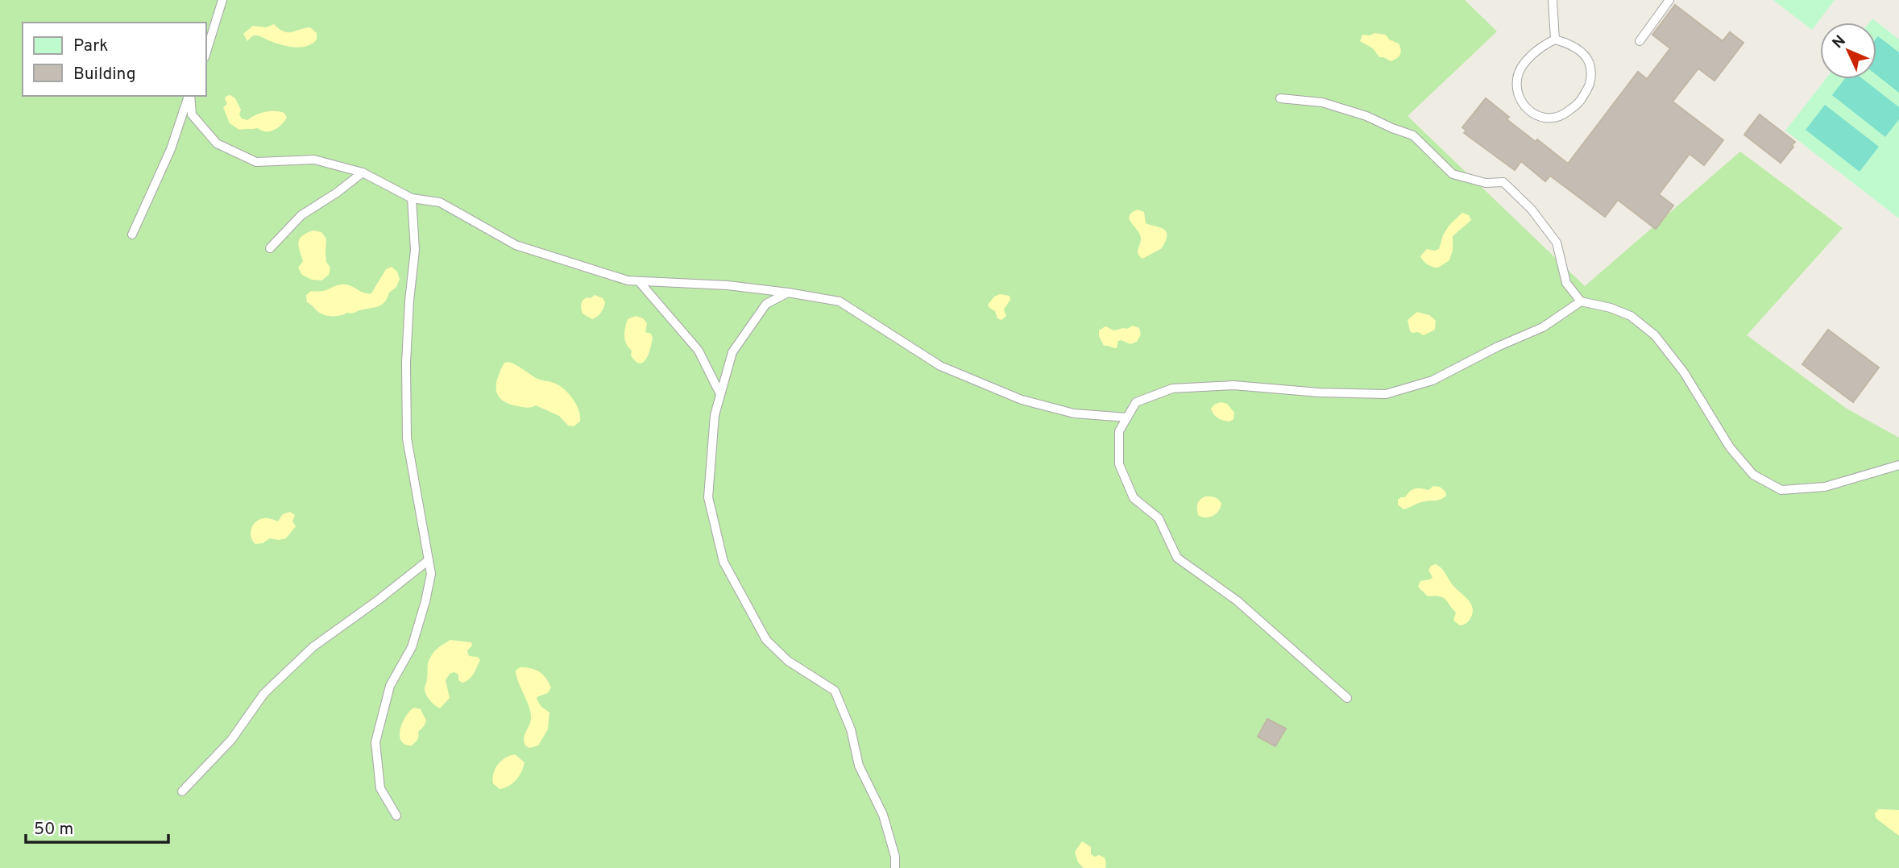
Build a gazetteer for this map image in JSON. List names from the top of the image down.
{
  "legend": ["Park", "Building"],
  "scale_bar": "50 m",
  "north": "top left"
}
